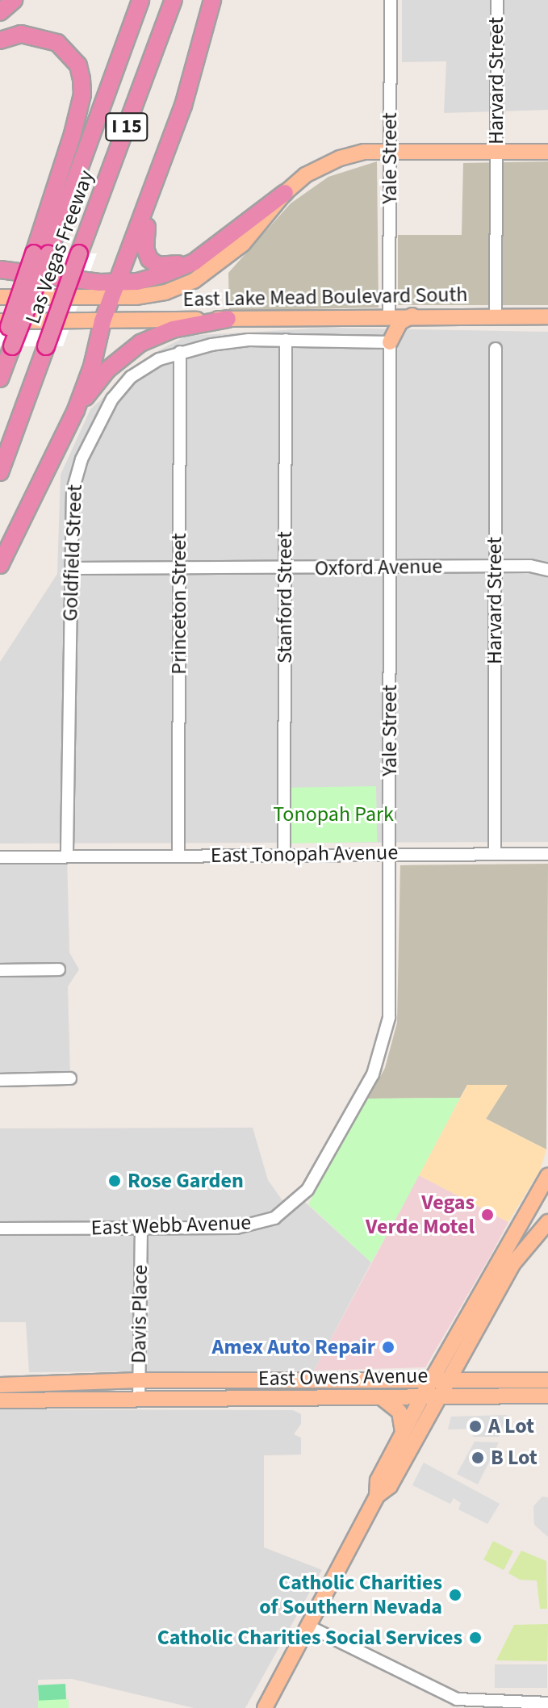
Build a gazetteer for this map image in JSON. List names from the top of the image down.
{
  "streets": {
    "highway": ["I 15", "Las Vegas Freeway"],
    "main road": ["East Lake Mead Boulevard South", "East Owens Avenue"],
    "street": [
      "Harvard Street",
      "Yale Street",
      "Goldfield Street",
      "Oxford Avenue",
      "Stanford Street",
      "Princeton Street",
      "East Tonopah Avenue",
      "East Webb Avenue",
      "Davis Place"
    ]
  },
  "crossings": [
    ["Harvard Street", "East Lake Mead Boulevard South"],
    ["Harvard Street", "Oxford Avenue"],
    ["Harvard Street", "East Tonopah Avenue"],
    ["Yale Street", "East Lake Mead Boulevard South"],
    ["Yale Street", "Goldfield Street"],
    ["Yale Street", "Oxford Avenue"],
    ["Yale Street", "East Tonopah Avenue"],
    ["Yale Street", "East Webb Avenue"],
    ["Goldfield Street", "Oxford Avenue"],
    ["Goldfield Street", "Stanford Street"],
    ["Goldfield Street", "Princeton Street"],
    ["Goldfield Street", "East Tonopah Avenue"],
    ["Oxford Avenue", "Stanford Street"],
    ["Oxford Avenue", "Princeton Street"],
    ["Stanford Street", "East Tonopah Avenue"],
    ["Princeton Street", "East Tonopah Avenue"],
    ["East Webb Avenue", "Davis Place"],
    ["Davis Place", "East Owens Avenue"]
  ],
  "parks": ["Tonopah Park"],
  "places": [
    "Rose Garden",
    "Vegas Verde Motel",
    "Amex Auto Repair",
    "A Lot",
    "B Lot",
    "Catholic Charities of Southern Nevada",
    "Catholic Charities Social Services"
  ]
}
